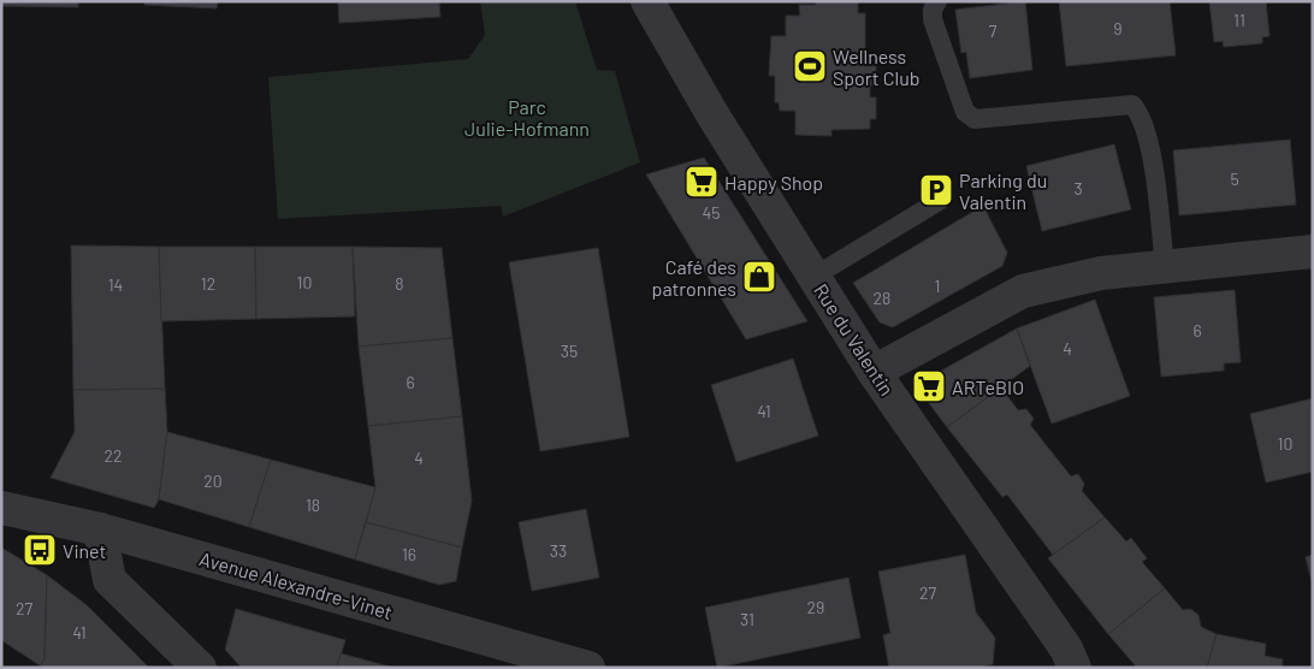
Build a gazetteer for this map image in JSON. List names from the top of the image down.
{
  "streets": {
    "street": ["Rue du Valentin", "Avenue Alexandre-Vinet"]
  },
  "parks": ["Parc Julie-Hofmann"],
  "places": {
    "sports": ["Wellness Sport Club"],
    "supermarket": ["Happy Shop", "ARTeBIO"],
    "parking": ["Parking du Valentin"],
    "shop": ["Café des patronnes"],
    "bus stop": ["Vinet"]
  },
  "house_numbers": [
    "11",
    "9",
    "7",
    "5",
    "3",
    "45",
    "10",
    "12",
    "8",
    "14",
    "1",
    "28",
    "6",
    "4",
    "35",
    "6",
    "41",
    "10",
    "22",
    "4",
    "20",
    "18",
    "33",
    "16",
    "27",
    "29",
    "27",
    "31",
    "41"
  ]
}
